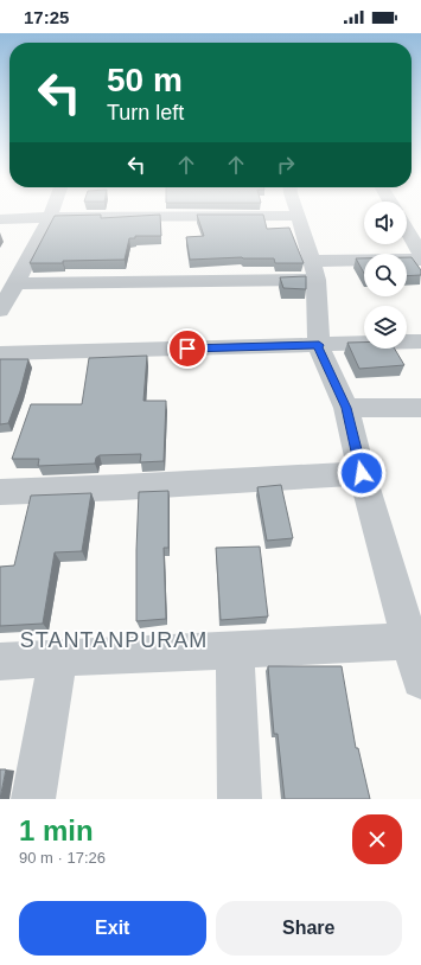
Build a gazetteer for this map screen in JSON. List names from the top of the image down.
{
  "districts": ["STANTANPURAM"],
  "page": {
    "status": "17:25",
    "turn": ["50 m", "Turn left"],
    "heading": ["1 min", "90 m · 17:26"],
    "buttons": ["Exit", "Share"]
  }
}
